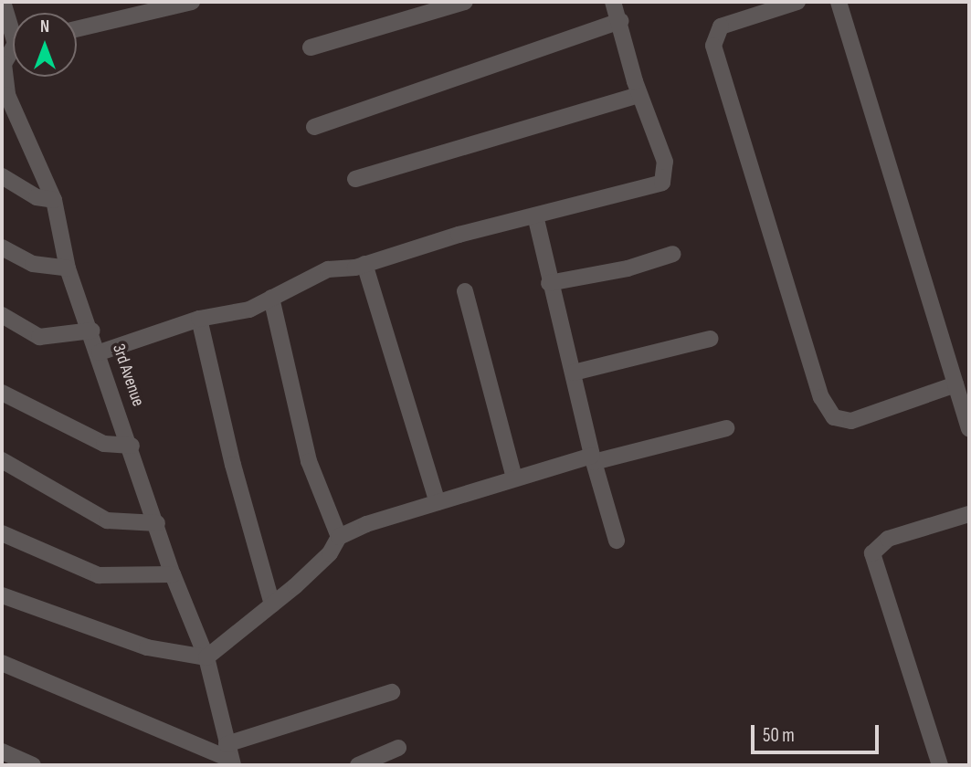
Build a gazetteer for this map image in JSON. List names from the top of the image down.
{
  "streets": {
    "street": ["3rd Avenue"]
  },
  "scale_bar": "50 m",
  "north": "top"
}
